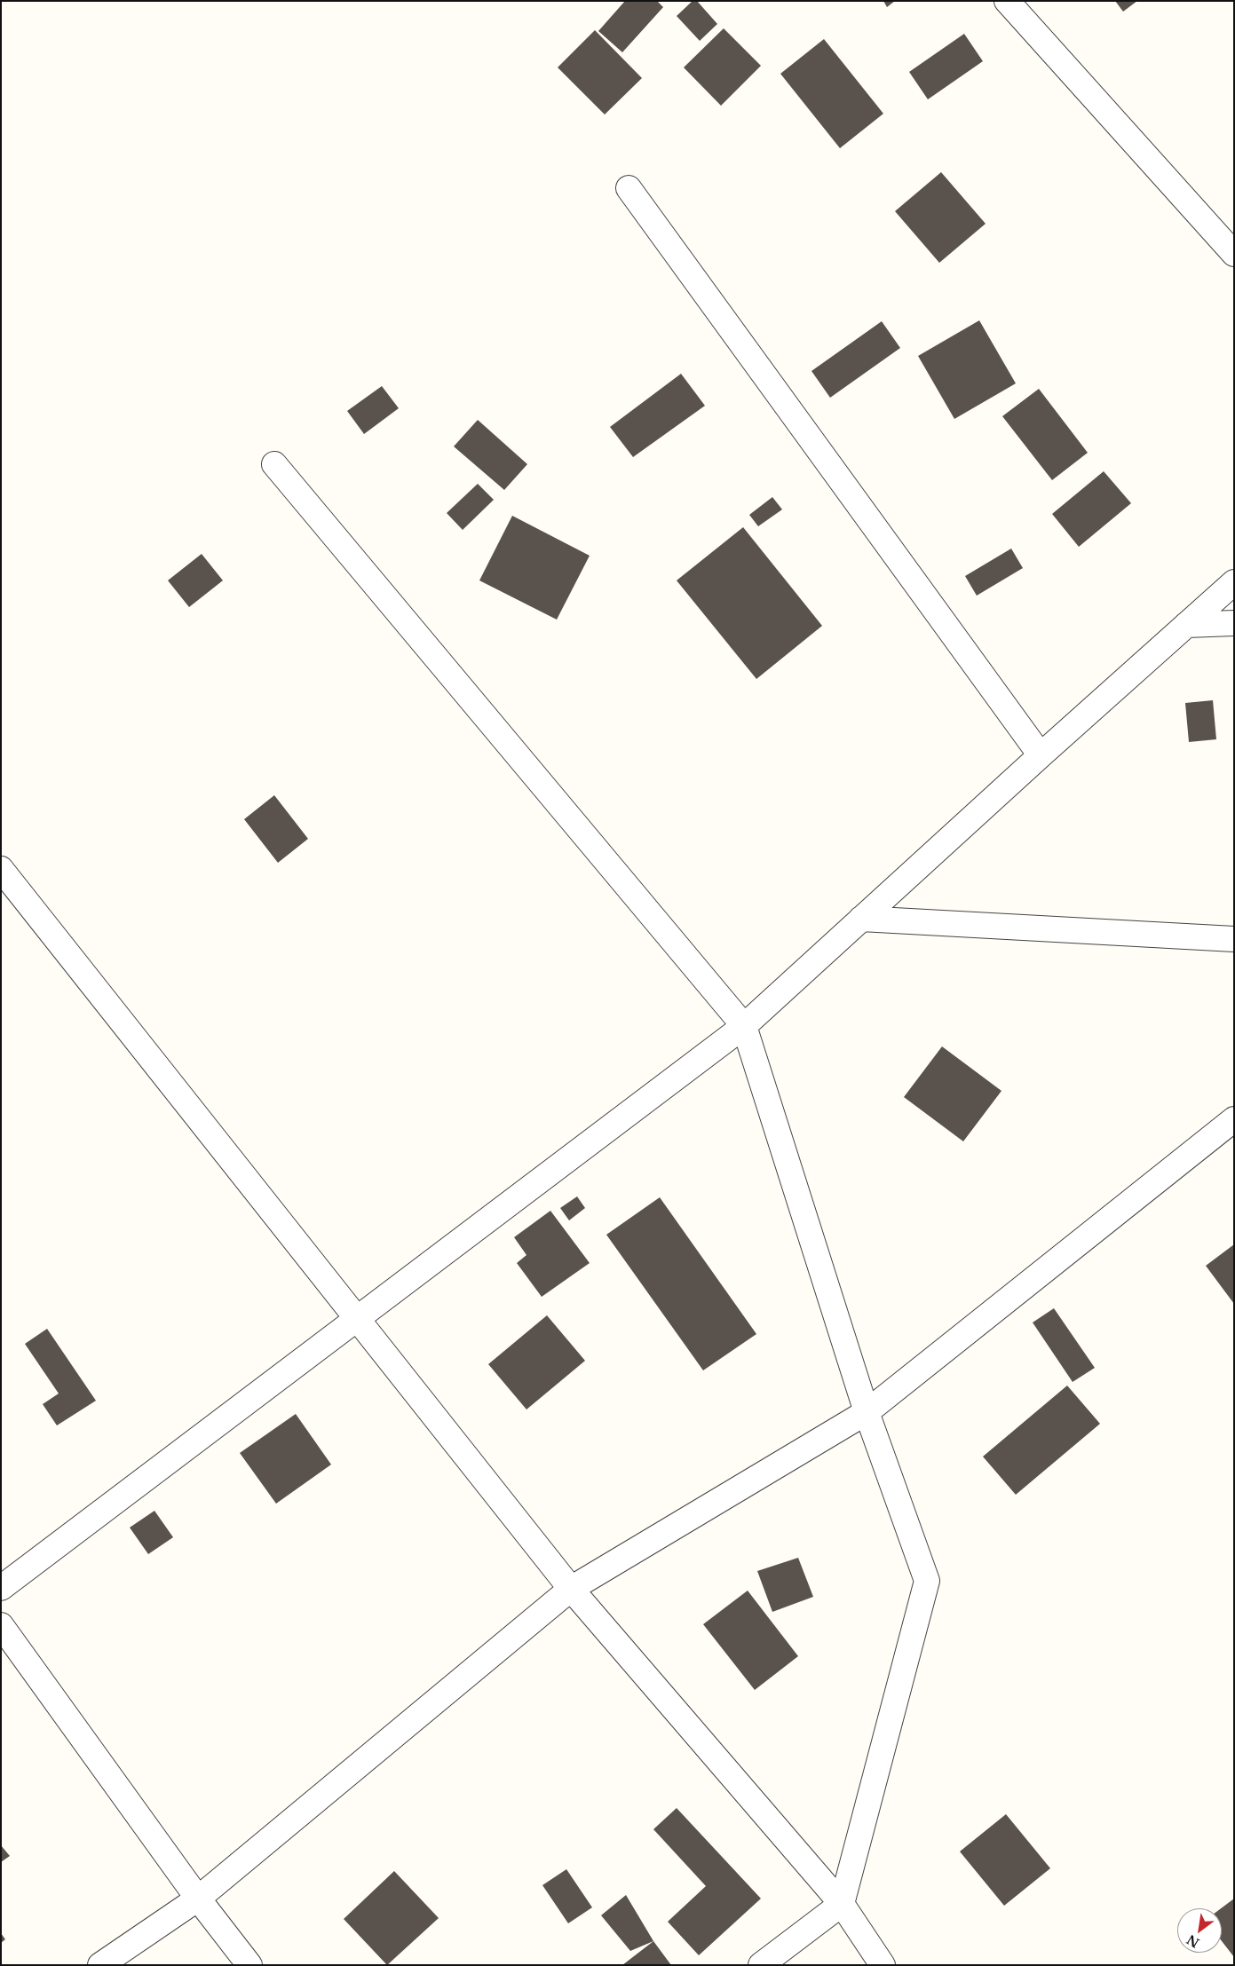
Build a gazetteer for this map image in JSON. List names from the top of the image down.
{
  "north": "bottom left"
}
